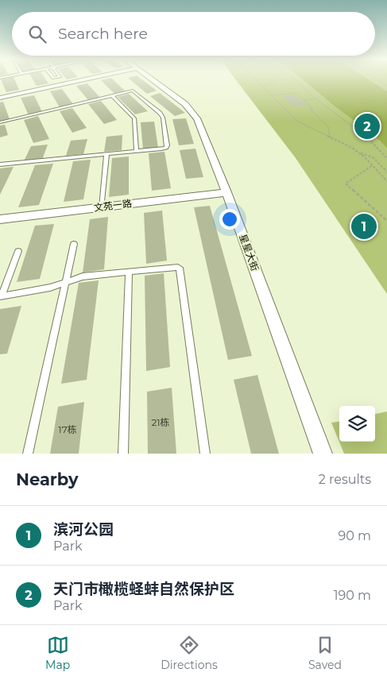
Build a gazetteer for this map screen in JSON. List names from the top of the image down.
{
  "streets": {
    "street": ["文苑一路", "星星大街"]
  },
  "crossings": [
    ["文苑一路", "星星大街"]
  ],
  "house_numbers": ["21栋", "17栋"],
  "page": {
    "search": "Search here",
    "pins": ["2", "1"],
    "heading": ["Nearby", "2 results"],
    "list": [
      {
        "mark": "1",
        "name": "滨河公园",
        "note": "Park",
        "value": "90 m"
      },
      {
        "mark": "2",
        "name": "天门市橄榄蛏蚌自然保护区",
        "note": "Park",
        "value": "190 m"
      }
    ],
    "nav": ["Map", "Directions", "Saved"]
  }
}
